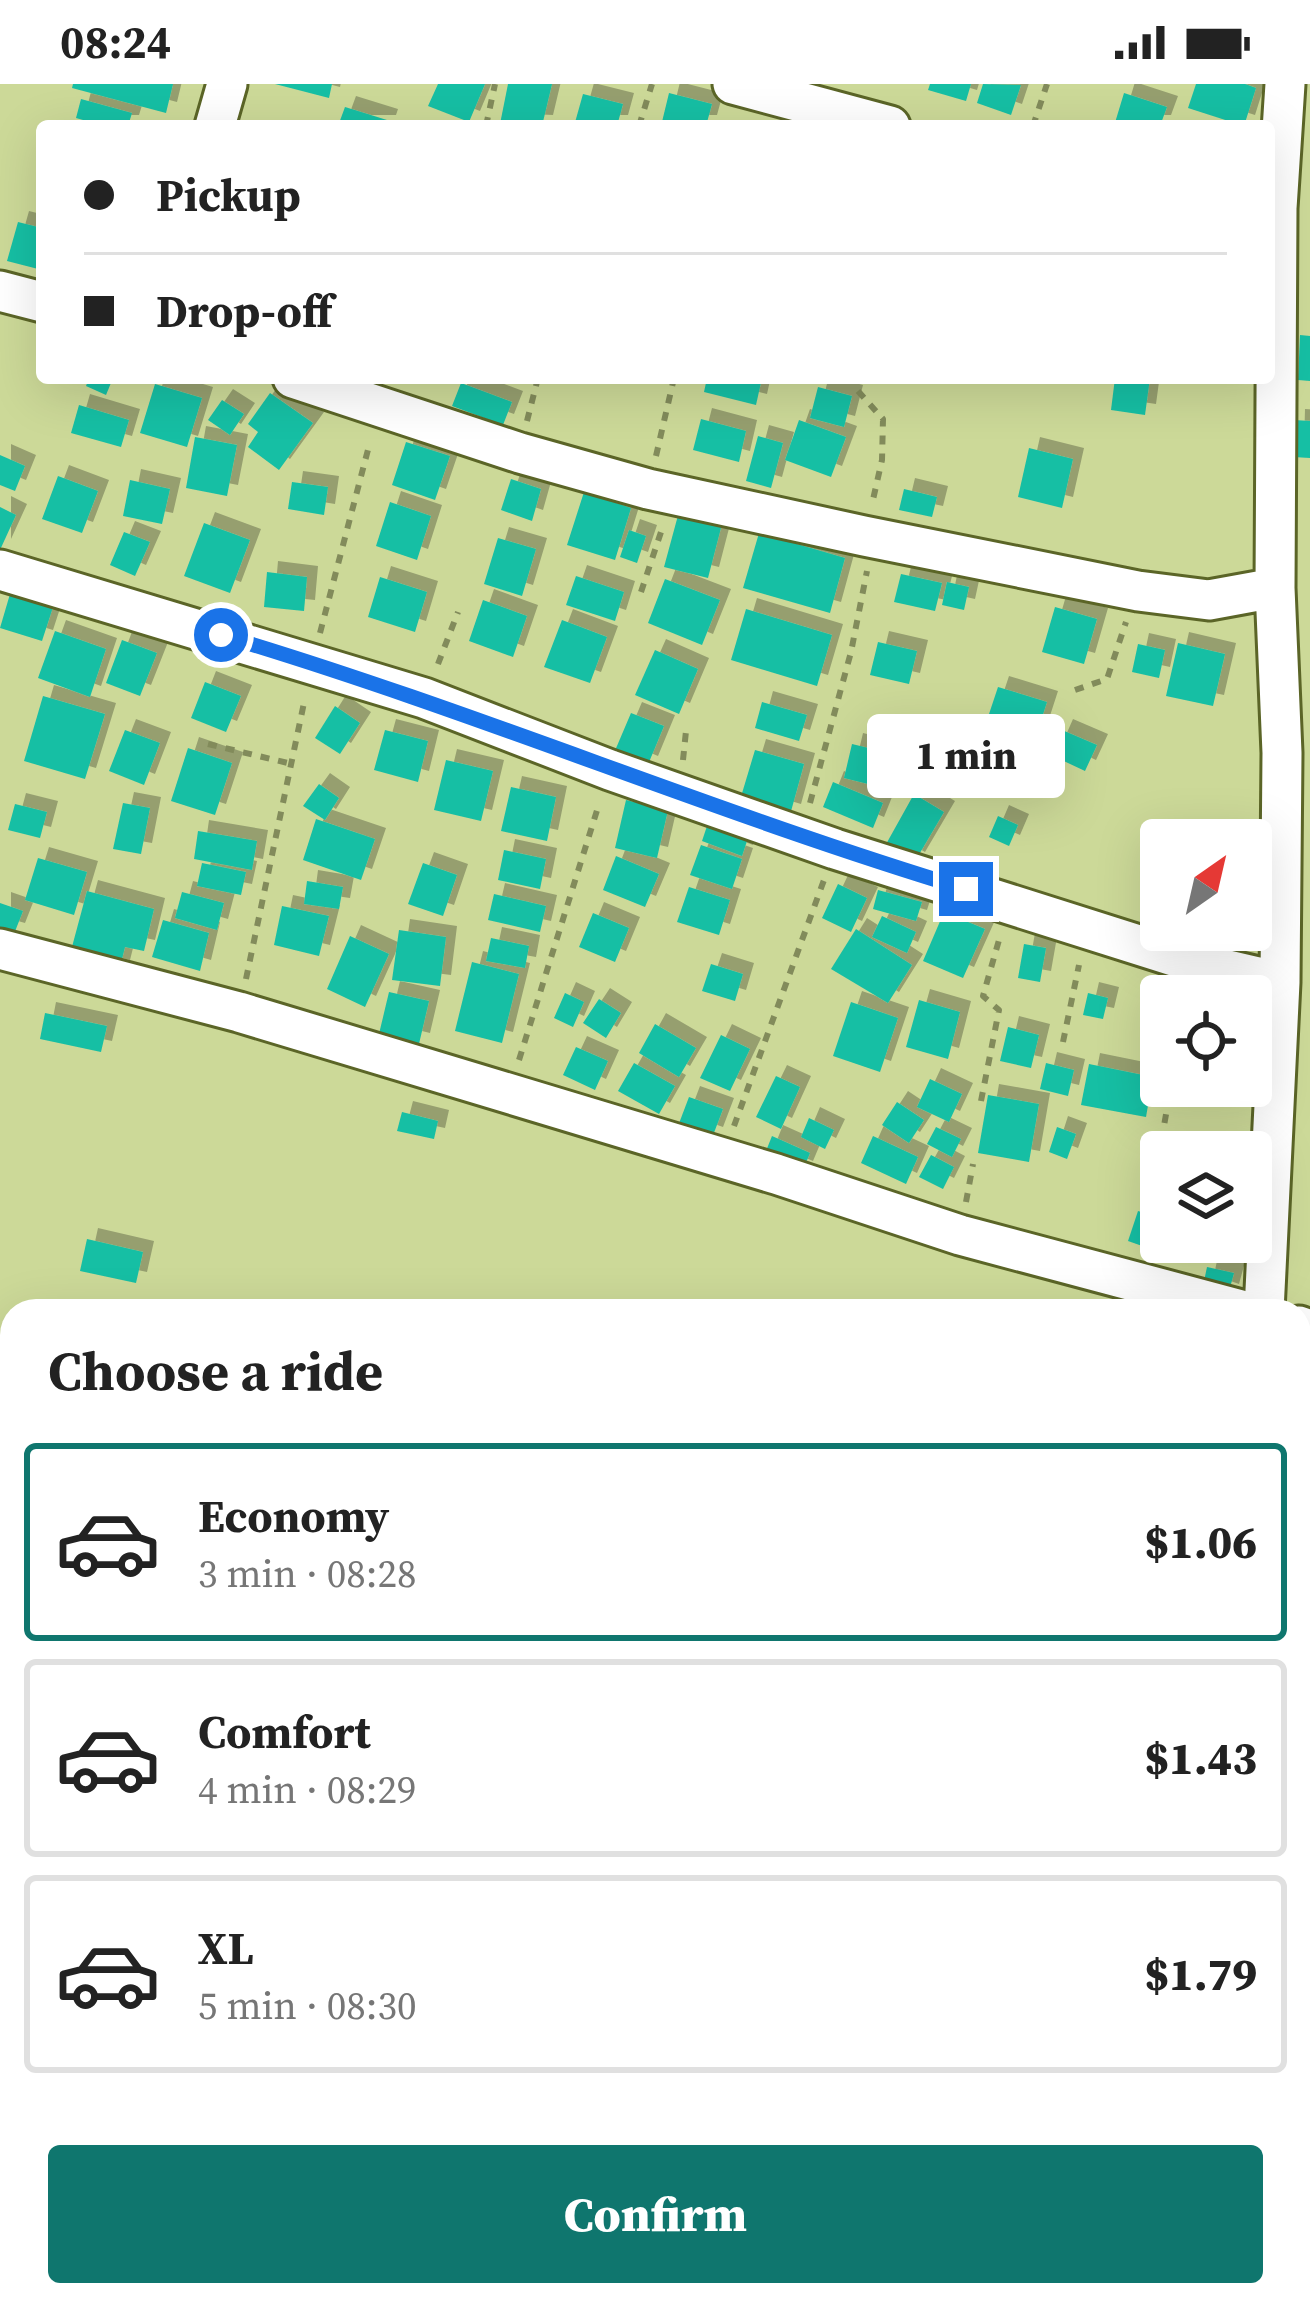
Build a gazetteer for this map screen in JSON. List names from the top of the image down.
{
  "north": "top right",
  "page": {
    "status": "08:24",
    "banner": ["Pickup", "Drop-off"],
    "bubble": "1 min",
    "heading": "Choose a ride",
    "list": [
      {
        "name": "Economy",
        "note": "3 min · 08:28",
        "value": "$1.06"
      },
      {
        "name": "Comfort",
        "note": "4 min · 08:29",
        "value": "$1.43"
      },
      {
        "name": "XL",
        "note": "5 min · 08:30",
        "value": "$1.79"
      }
    ],
    "buttons": "Confirm"
  }
}
